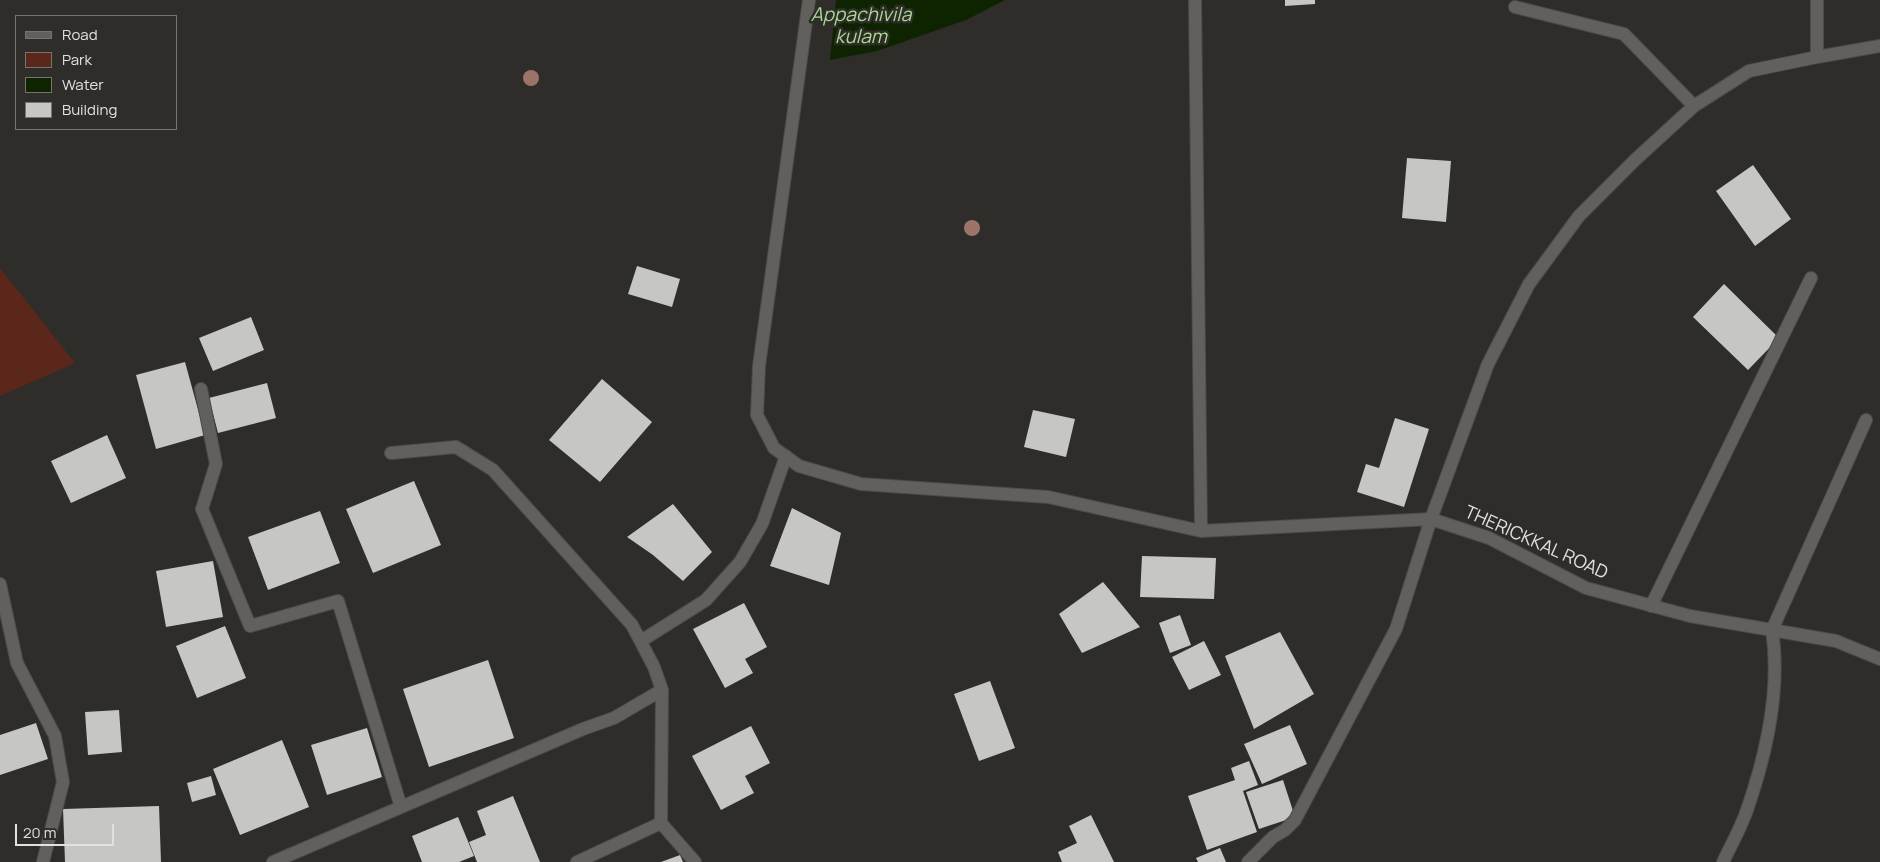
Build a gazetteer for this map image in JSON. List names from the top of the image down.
{
  "streets": {
    "street": ["THERICKKAL ROAD"]
  },
  "water": ["Appachivila kulam"],
  "legend": [
    "Road",
    "Park",
    "Water",
    "Building"
  ],
  "scale_bar": "20 m"
}
